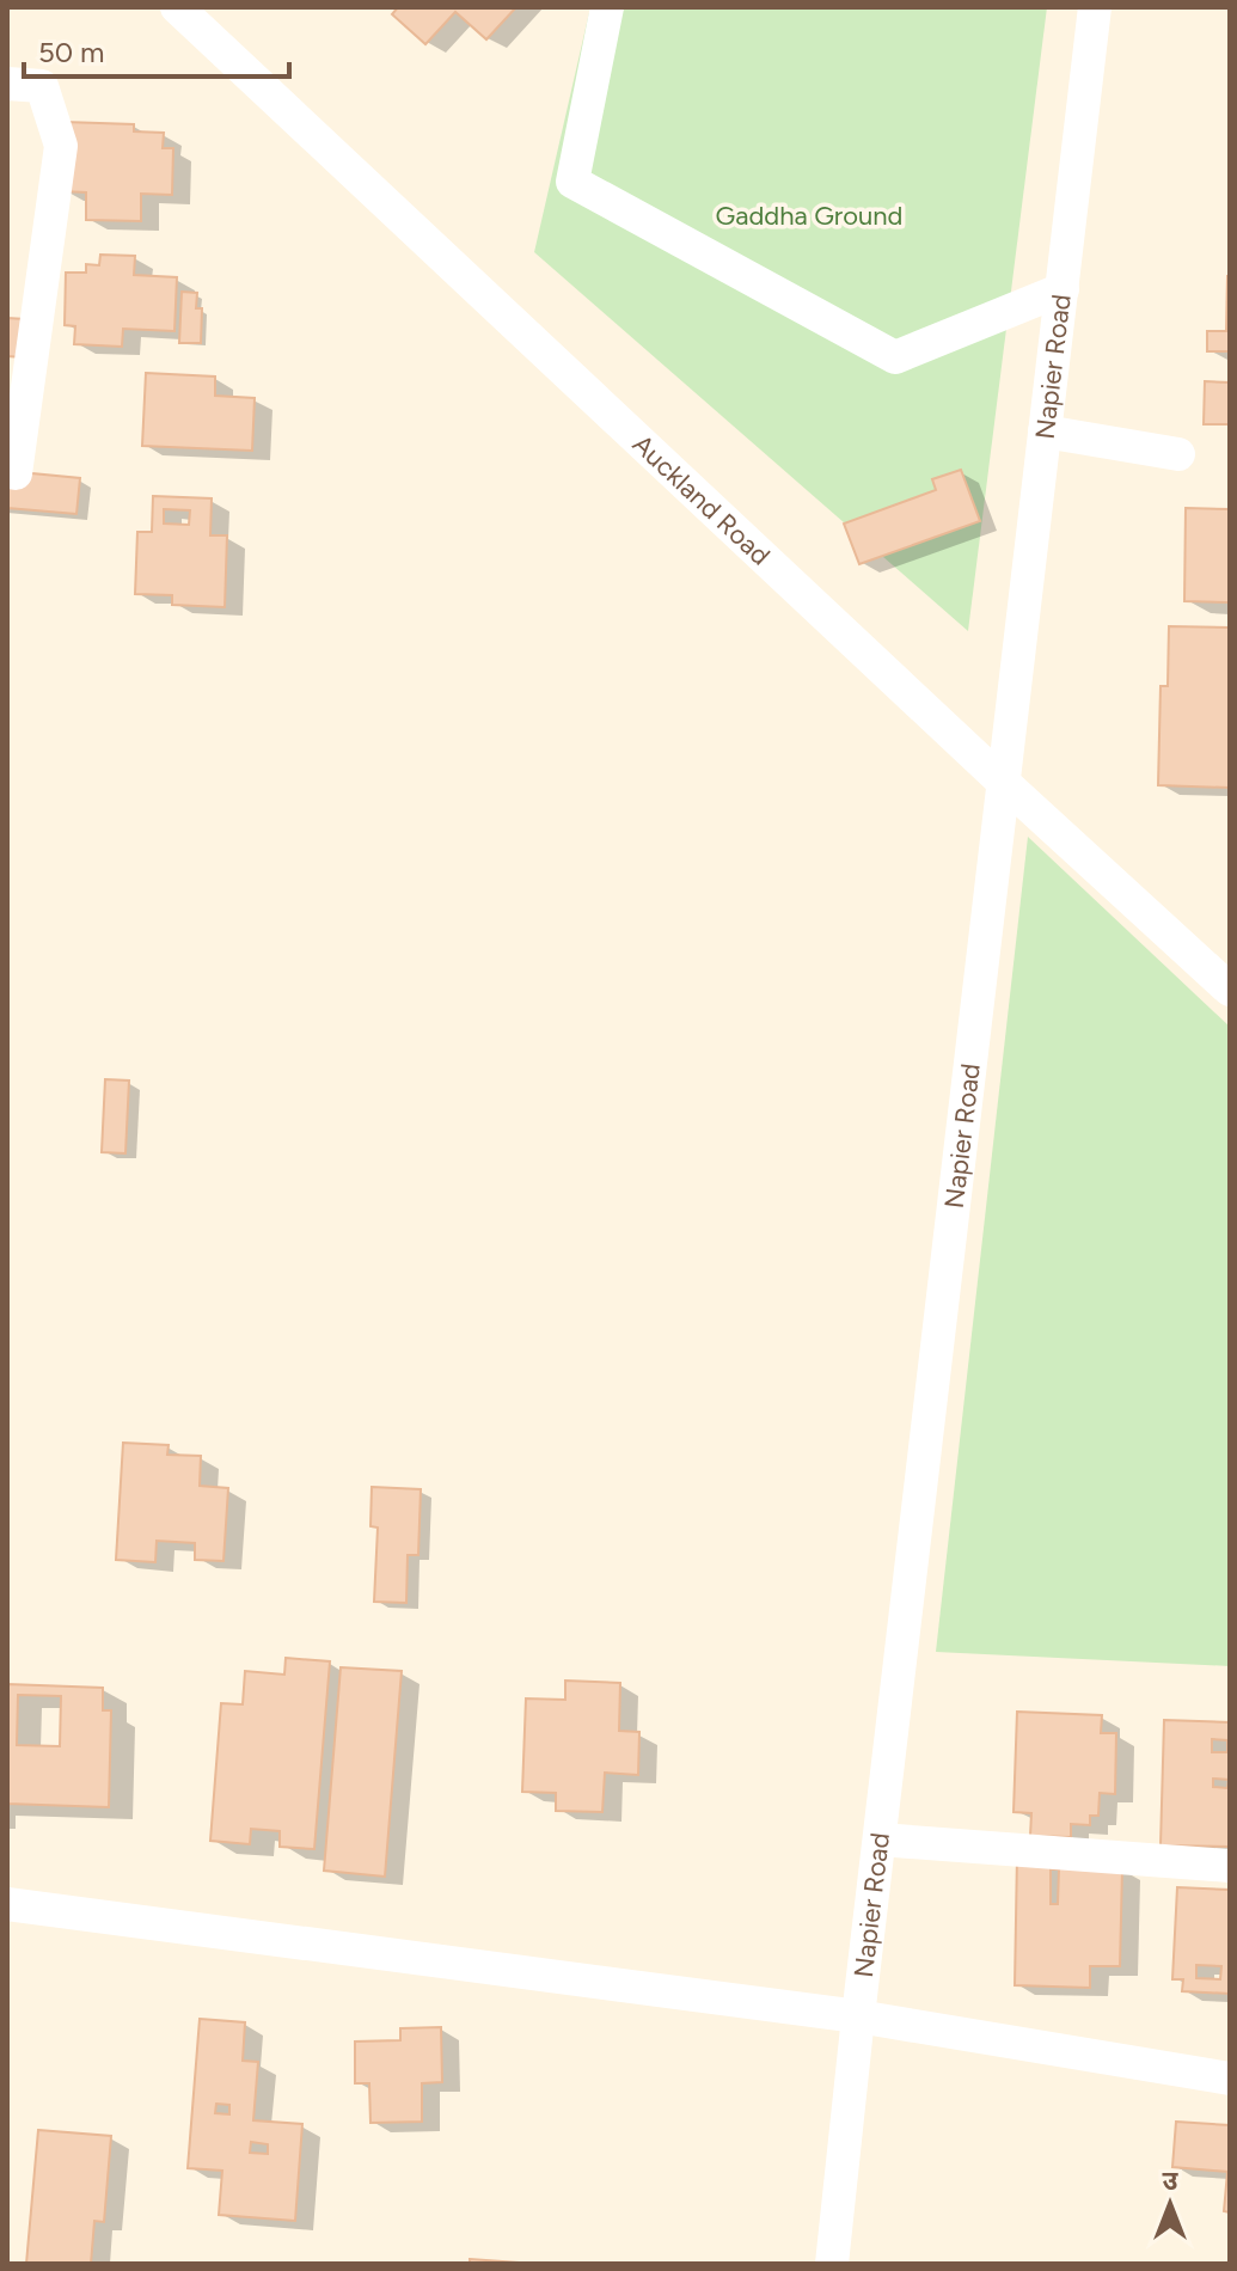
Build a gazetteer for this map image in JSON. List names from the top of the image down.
{
  "streets": {
    "street": ["Napier Road", "Auckland Road"]
  },
  "crossings": [
    ["Napier Road", "Auckland Road"]
  ],
  "parks": ["Gaddha Ground"],
  "scale_bar": "50 m",
  "north": "top"
}
